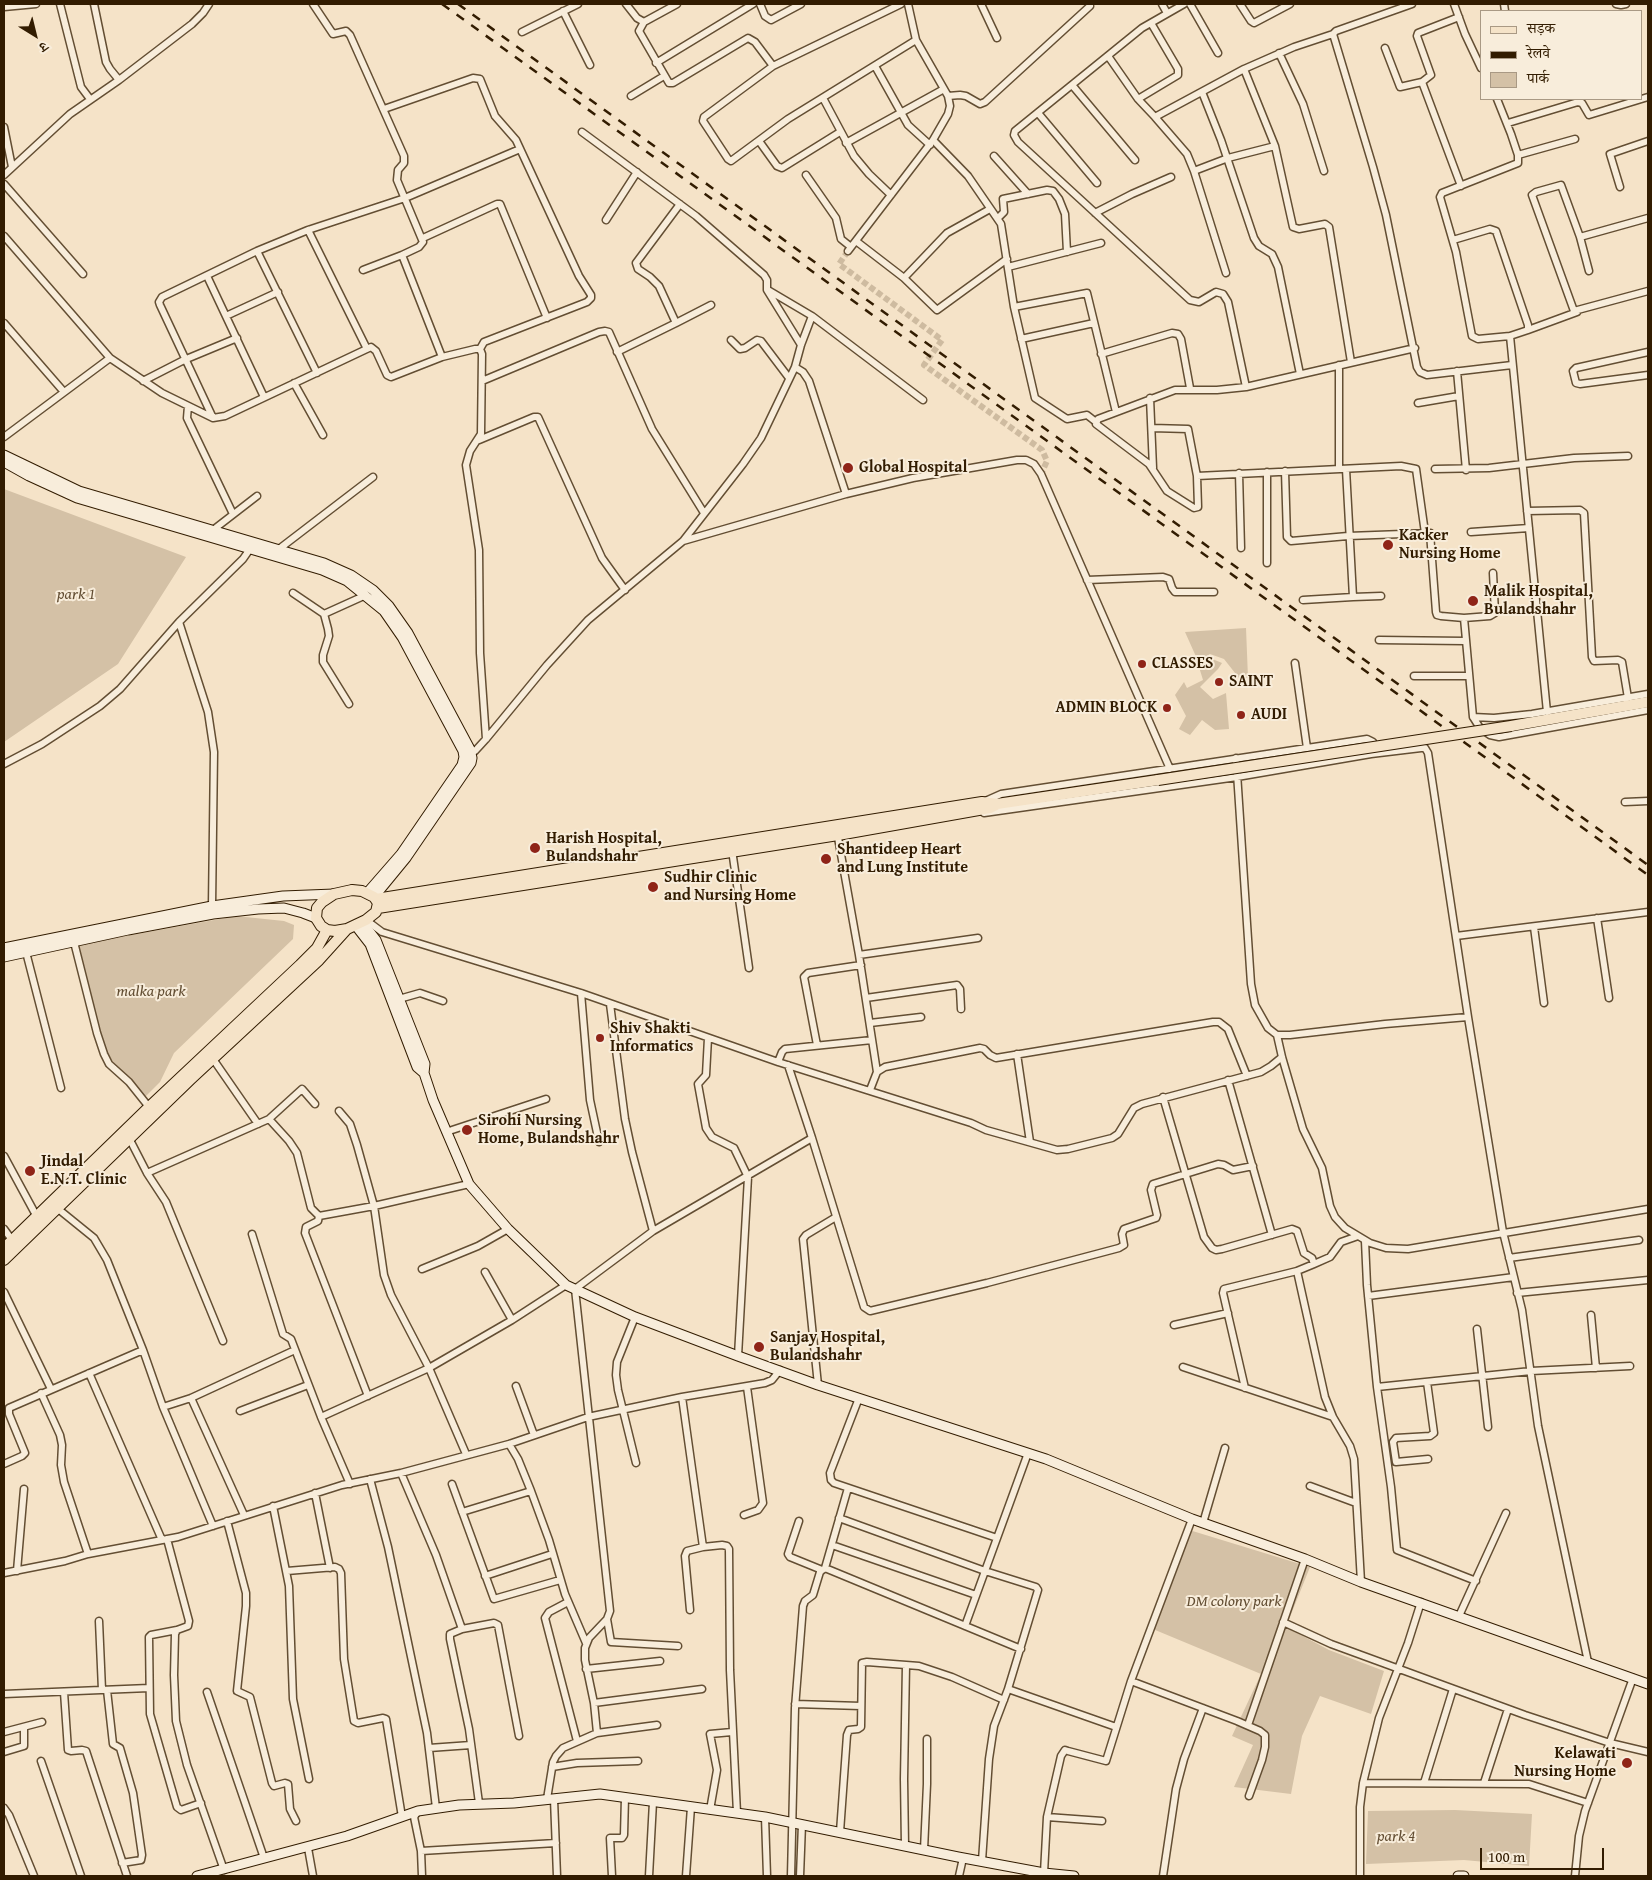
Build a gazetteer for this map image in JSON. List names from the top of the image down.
{
  "parks": [
    "park 1",
    "malka park",
    "DM colony park",
    "park 4"
  ],
  "places": [
    "Global Hospital",
    "Kacker Nursing Home",
    "Malik Hospital, Bulandshahr",
    "CLASSES",
    "SAINT",
    "ADMIN BLOCK",
    "AUDI",
    "Harish Hospital, Bulandshahr",
    "Shantideep Heart and Lung Institute",
    "Sudhir Clinic and Nursing Home",
    "Shiv Shakti Informatics",
    "Sirohi Nursing Home, Bulandshahr",
    "Jindal E.N.T. Clinic",
    "Sanjay Hospital, Bulandshahr",
    "Kelawati Nursing Home"
  ],
  "legend": ["सड़क", "रेलवे", "पार्क"],
  "scale_bar": "100 m",
  "north": "bottom right"
}
